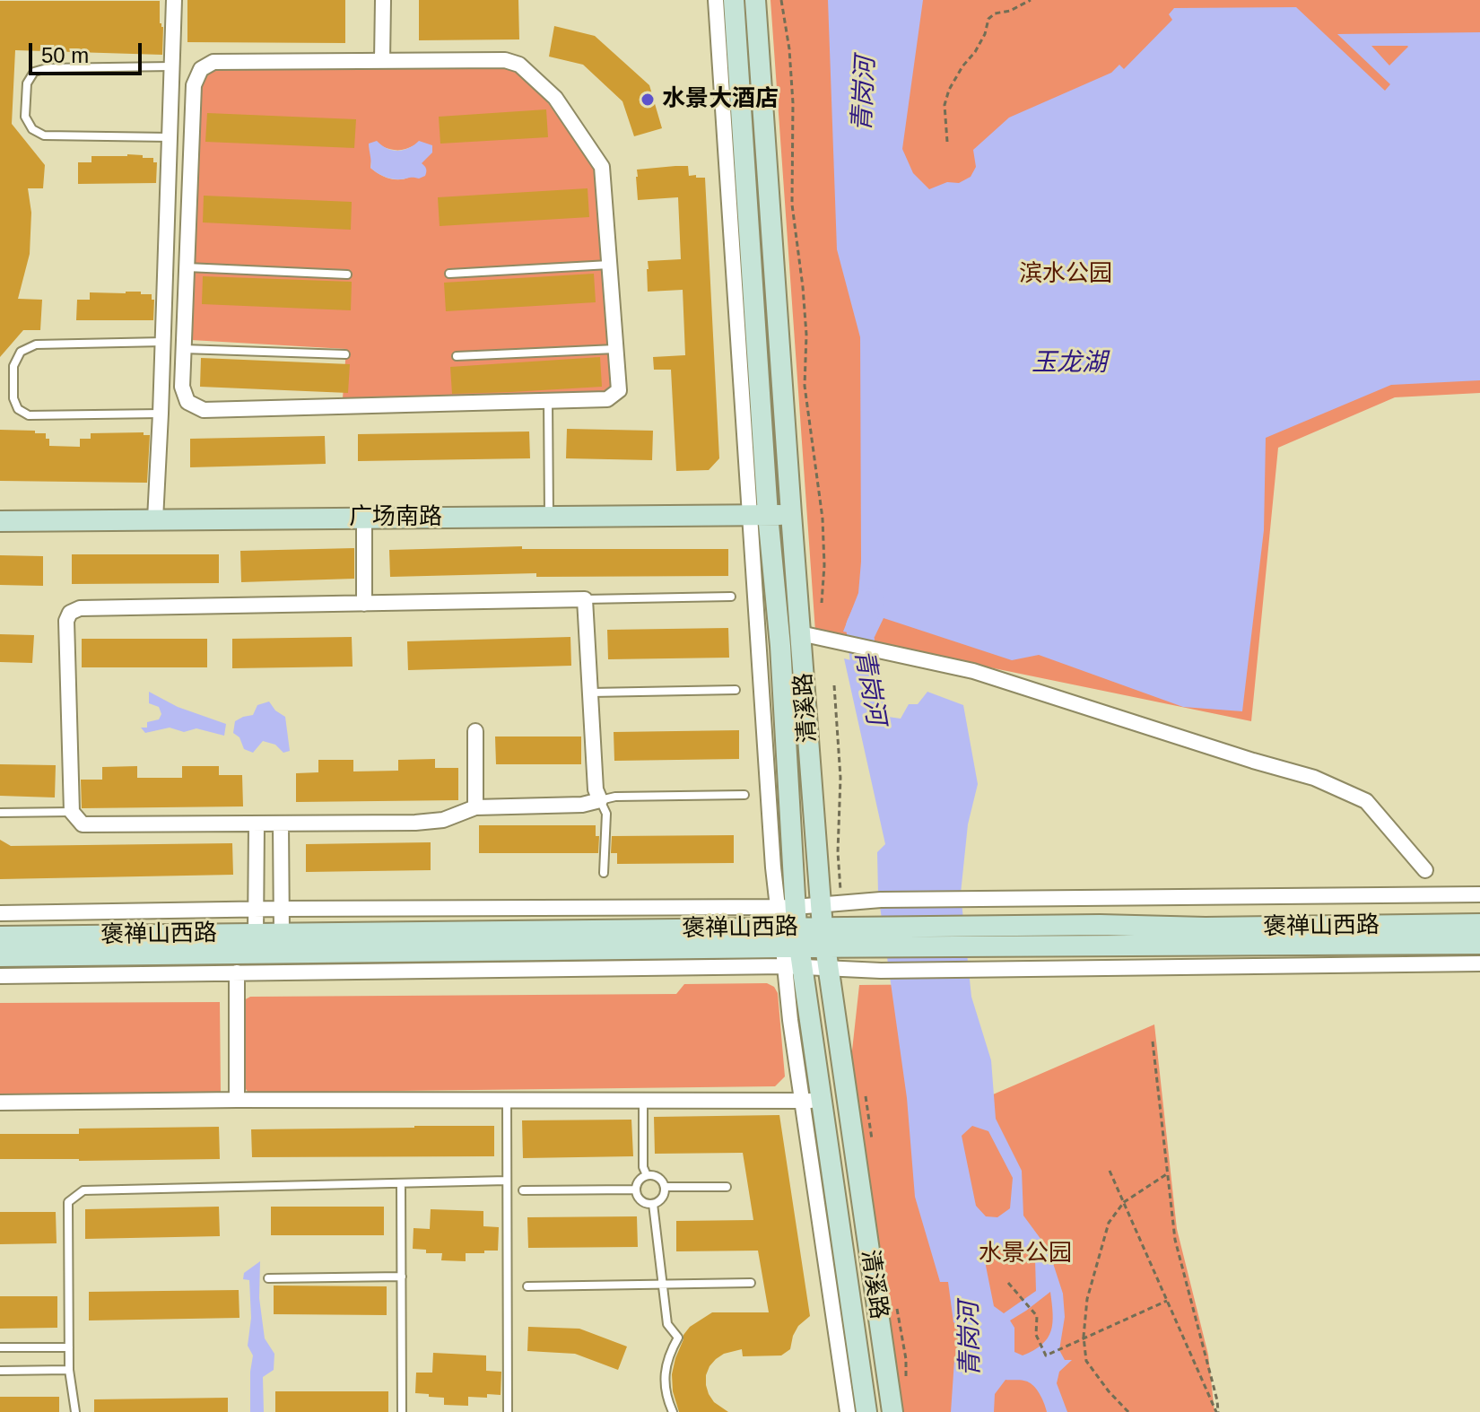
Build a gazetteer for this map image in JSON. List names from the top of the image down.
{
  "streets": {
    "main road": ["广场南路", "清溪路", "褒禅山西路"]
  },
  "crossings": [
    ["广场南路", "清溪路"],
    ["清溪路", "褒禅山西路"]
  ],
  "water": ["青岗河", "玉龙湖"],
  "parks": ["滨水公园", "水景公园"],
  "places": ["水景大酒店"],
  "scale_bar": "50 m"
}
